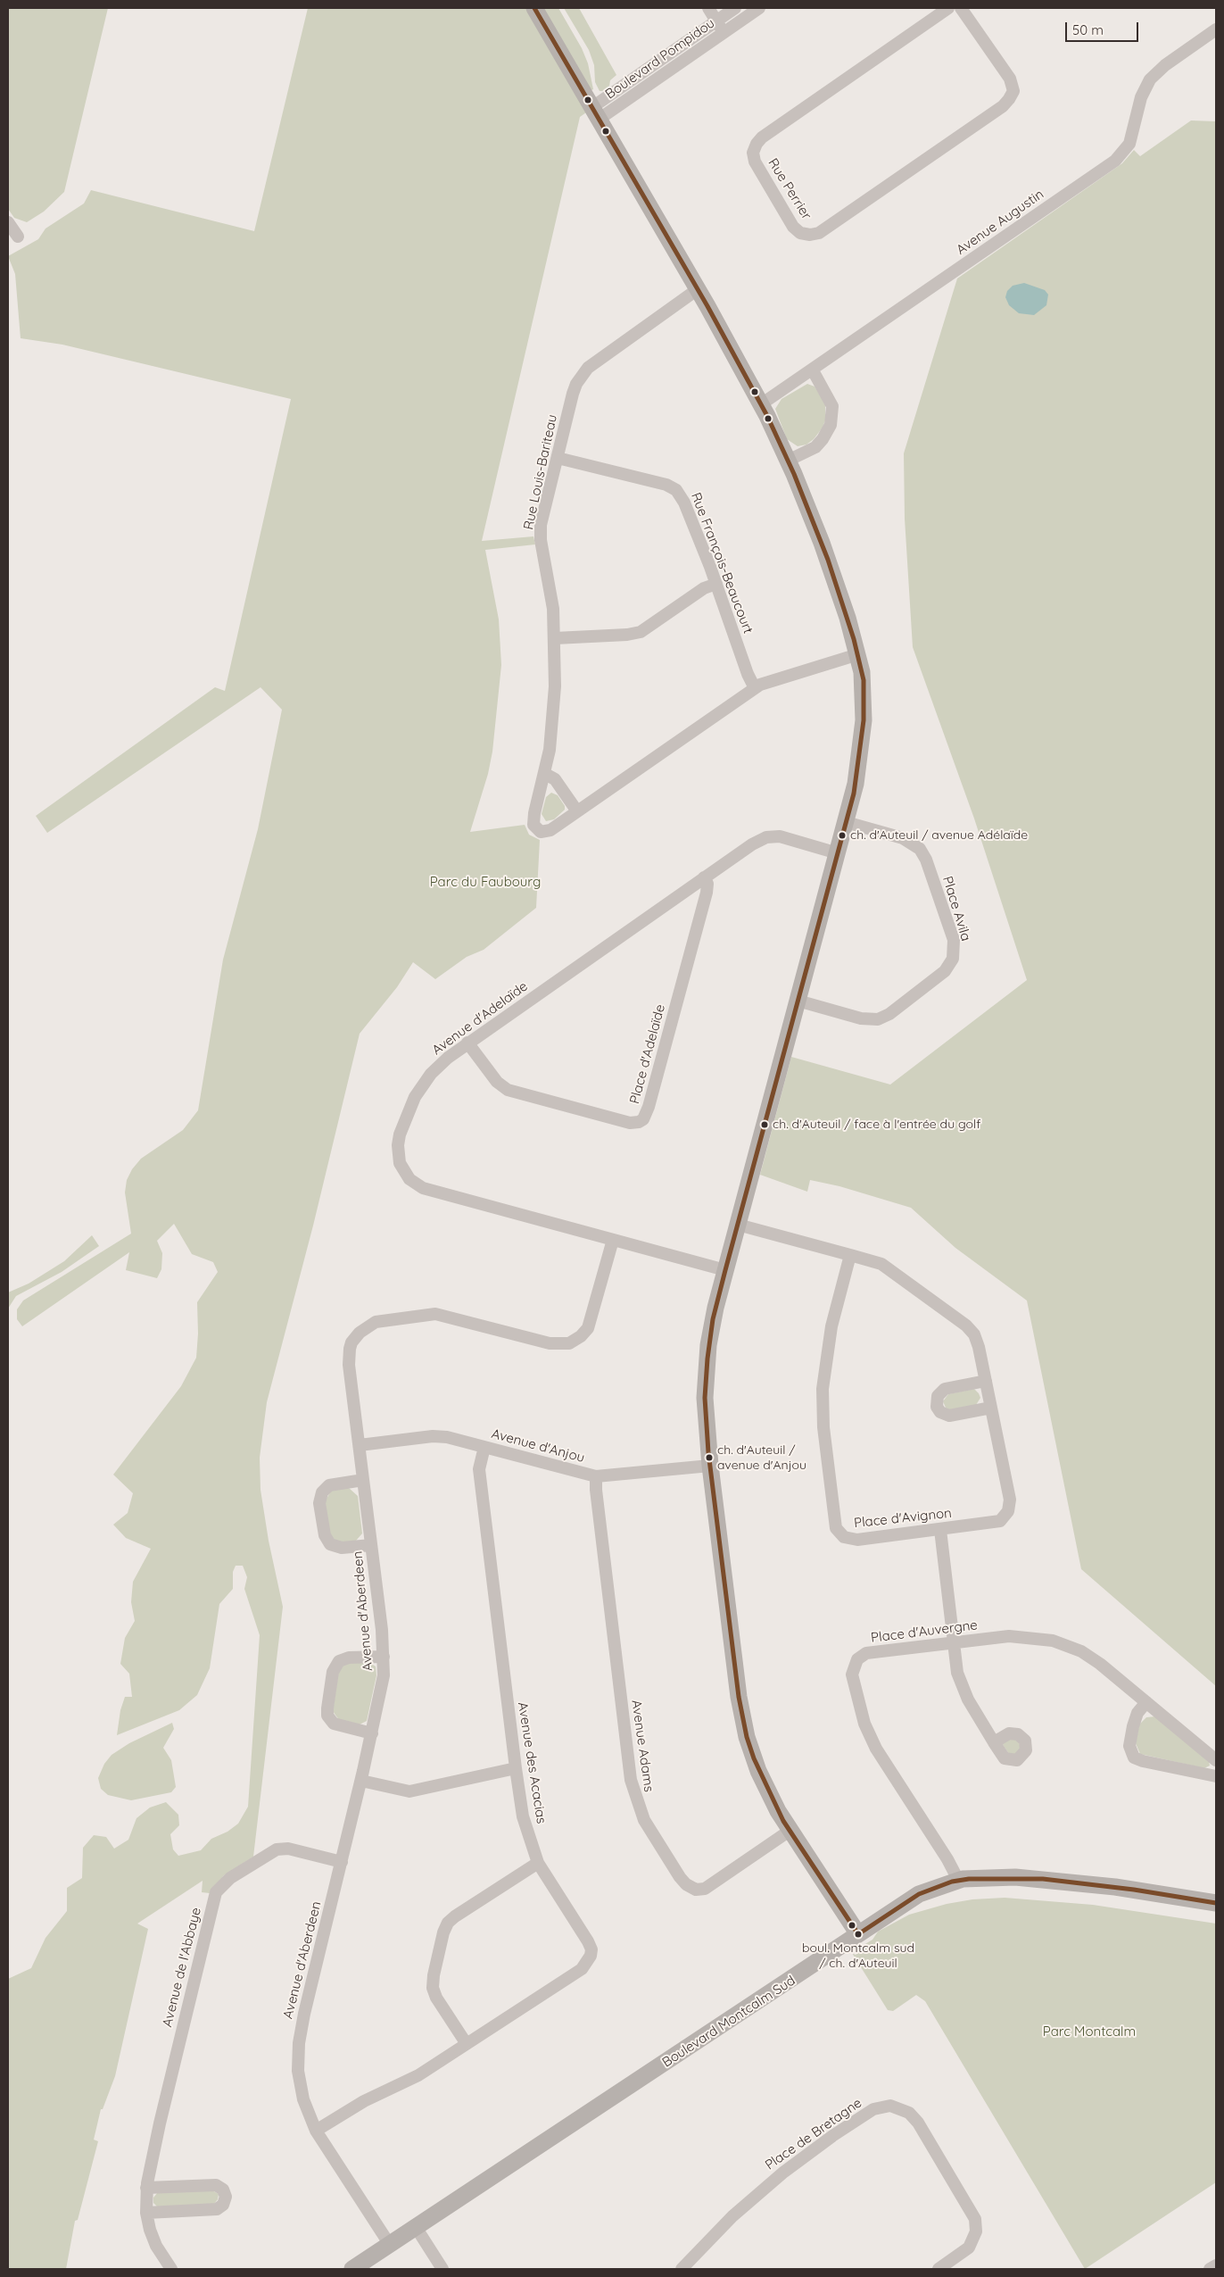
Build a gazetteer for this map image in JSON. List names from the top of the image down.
{
  "streets": {
    "street": [
      "Boulevard Pompidou",
      "Rue Perrier",
      "Avenue Augustin",
      "Rue Louis-Bariteau",
      "Rue François-Beaucourt",
      "Place Avila",
      "Avenue d'Adelaïde",
      "Place d'Adelaïde",
      "Avenue d'Anjou",
      "Place d'Avignon",
      "Avenue d'Aberdeen",
      "Place d'Auvergne",
      "Avenue Adams",
      "Avenue des Acacias",
      "Avenue de l'Abbaye",
      "Boulevard Montcalm Sud",
      "Place de Bretagne"
    ]
  },
  "crossings": [
    ["Rue Louis-Bariteau", "Rue François-Beaucourt"],
    ["Avenue d'Adelaïde", "Place d'Adelaïde"],
    ["Avenue d'Adelaïde", "Avenue d'Aberdeen"],
    ["Avenue d'Anjou", "Avenue d'Aberdeen"],
    ["Avenue d'Anjou", "Avenue Adams"],
    ["Avenue d'Anjou", "Avenue des Acacias"],
    ["Avenue d'Aberdeen", "Avenue des Acacias"],
    ["Avenue d'Aberdeen", "Avenue de l'Abbaye"],
    ["Avenue d'Aberdeen", "Boulevard Montcalm Sud"],
    ["Place d'Auvergne", "Boulevard Montcalm Sud"]
  ],
  "parks": ["Parc du Faubourg", "Parc Montcalm"],
  "places": [
    "ch. d'Auteuil / avenue Adélaïde",
    "ch. d'Auteuil / face à l'entrée du golf",
    "ch. d'Auteuil / avenue d'Anjou",
    "boul. Montcalm sud / ch. d'Auteuil"
  ],
  "scale_bar": "50 m"
}
